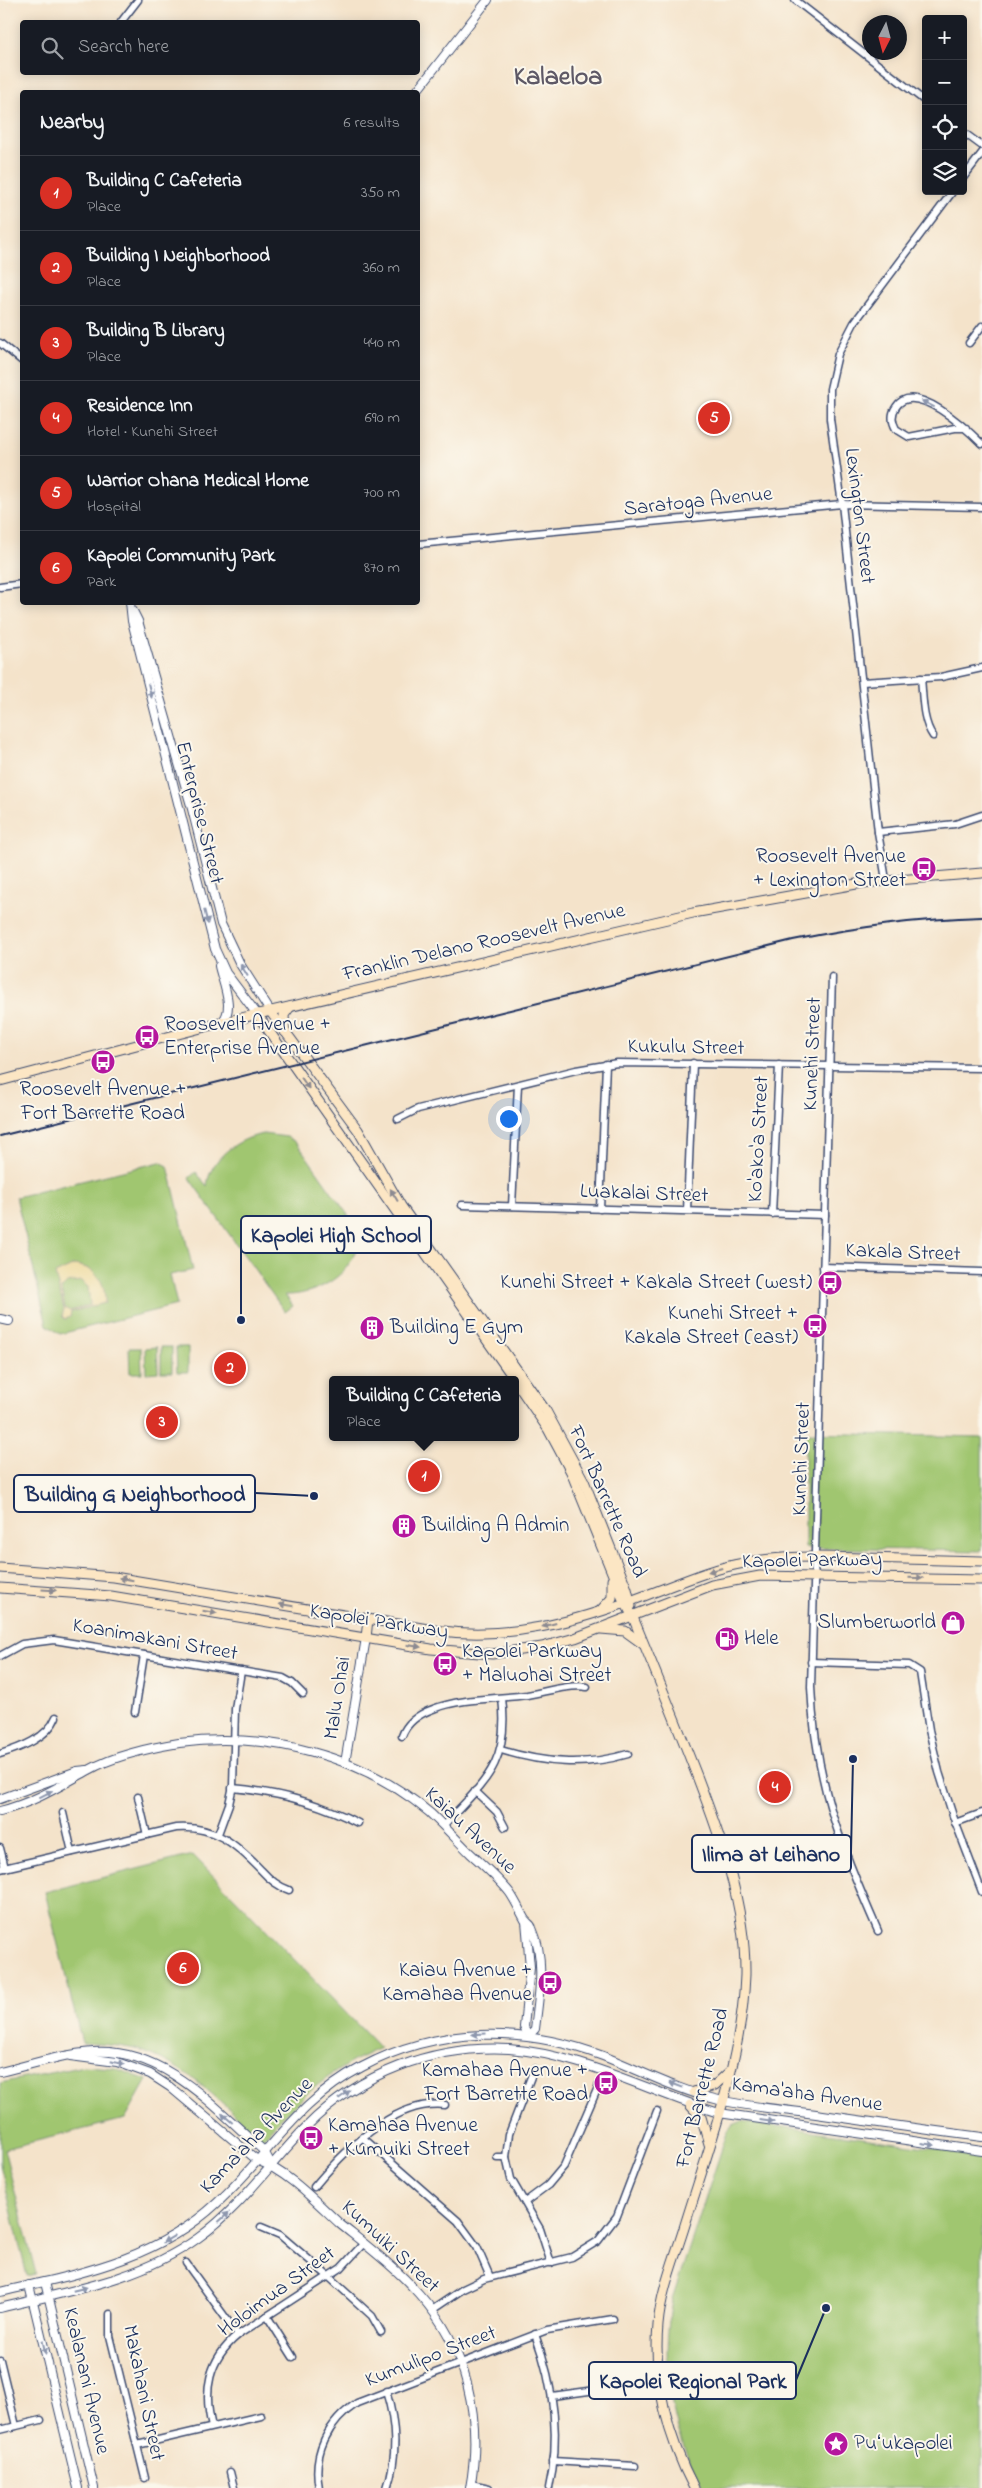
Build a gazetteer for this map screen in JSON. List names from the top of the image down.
{
  "streets": {
    "main road": ["Franklin Delano Roosevelt Avenue", "Fort Barrette Road", "Kapolei Parkway"],
    "street": [
      "Saratoga Avenue",
      "Lexington Street",
      "Enterprise Street",
      "Kukulu Street",
      "Kunehi Street",
      "Ko'ako'a Street",
      "Luakalai Street",
      "Kakala Street",
      "Koanimakani Street",
      "Malu Ohai",
      "Kaiau Avenue",
      "Kama'aha Avenue",
      "Kumuiki Street",
      "Holoimua Street",
      "Kumulipo Street",
      "Kealanani Avenue",
      "Makahani Street"
    ]
  },
  "crossings": [
    ["Saratoga Avenue", "Lexington Street"],
    ["Lexington Street", "Franklin Delano Roosevelt Avenue"],
    ["Enterprise Street", "Franklin Delano Roosevelt Avenue"],
    ["Enterprise Street", "Fort Barrette Road"],
    ["Franklin Delano Roosevelt Avenue", "Fort Barrette Road"],
    ["Kukulu Street", "Kunehi Street"],
    ["Kukulu Street", "Ko'ako'a Street"],
    ["Kunehi Street", "Luakalai Street"],
    ["Kunehi Street", "Kakala Street"],
    ["Kunehi Street", "Kapolei Parkway"],
    ["Ko'ako'a Street", "Luakalai Street"],
    ["Fort Barrette Road", "Kapolei Parkway"],
    ["Fort Barrette Road", "Kama'aha Avenue"],
    ["Kapolei Parkway", "Malu Ohai"],
    ["Malu Ohai", "Kaiau Avenue"],
    ["Kaiau Avenue", "Kama'aha Avenue"],
    ["Kama'aha Avenue", "Kumuiki Street"],
    ["Kama'aha Avenue", "Kealanani Avenue"],
    ["Kumuiki Street", "Holoimua Street"],
    ["Kumuiki Street", "Kumulipo Street"]
  ],
  "districts": ["Kalaeloa"],
  "places": {
    "bus stop": [
      "Roosevelt Avenue + Lexington Street",
      "Roosevelt Avenue + Enterprise Avenue",
      "Roosevelt Avenue + Fort Barrette Road",
      "Kunehi Street + Kakala Street (west)",
      "Kunehi Street + Kakala Street (east)",
      "Kapolei Parkway + Maluohai Street",
      "Kaiau Avenue + Kamahaa Avenue",
      "Kamahaa Avenue + Fort Barrette Road",
      "Kamahaa Avenue + Kumuiki Street"
    ],
    "other": [
      "Kapolei High School",
      "Building G Neighborhood",
      "Ilima at Leihano",
      "Kapolei Regional Park"
    ],
    "building": ["Building E Gym", "Building A Admin"],
    "shop": ["Slumberworld"],
    "fuel station": ["Hele"],
    "place": ["Puʻukapolei"]
  },
  "north": "bottom",
  "page": {
    "map_buttons": ["+", "−"],
    "search": "Search here",
    "heading": ["Nearby", "6 results"],
    "list": [
      {
        "mark": "1",
        "name": "Building C Cafeteria",
        "note": "Place",
        "value": "350 m"
      },
      {
        "mark": "2",
        "name": "Building I Neighborhood",
        "note": "Place",
        "value": "360 m"
      },
      {
        "mark": "3",
        "name": "Building B Library",
        "note": "Place",
        "value": "440 m"
      },
      {
        "mark": "4",
        "name": "Residence Inn",
        "note": "Hotel · Kunehi Street",
        "value": "690 m"
      },
      {
        "mark": "5",
        "name": "Warrior Ohana Medical Home",
        "note": "Hospital",
        "value": "700 m"
      },
      {
        "mark": "6",
        "name": "Kapolei Community Park",
        "note": "Park",
        "value": "870 m"
      }
    ],
    "pins": [
      "5",
      "2",
      "3",
      "1",
      "4",
      "6"
    ],
    "popup": ["Building C Cafeteria", "Place"]
  }
}
